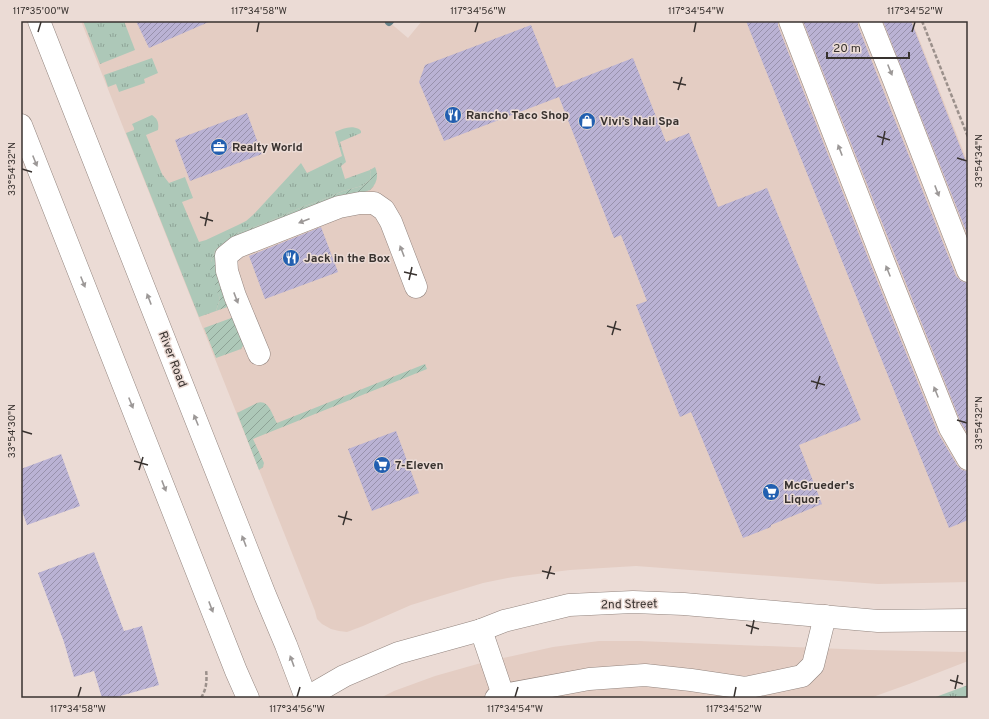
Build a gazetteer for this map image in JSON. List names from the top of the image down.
{
  "streets": {
    "main road": ["River Road", "2nd Street"]
  },
  "crossings": [
    ["River Road", "2nd Street"]
  ],
  "places": {
    "restaurant": ["Rancho Taco Shop", "Jack in the Box"],
    "shop": ["Vivi’s Nail Spa"],
    "office": ["Realty World"],
    "supermarket": ["7-Eleven", "McGrueder's Liquor"]
  },
  "scale_bar": "20 m",
  "coordinates": [
    "117°35'00\"W",
    "117°34'58\"W",
    "117°34'56\"W",
    "117°34'54\"W",
    "117°34'52\"W",
    "33°54'34\"N",
    "33°54'32\"N",
    "33°54'30\"N"
  ]
}
